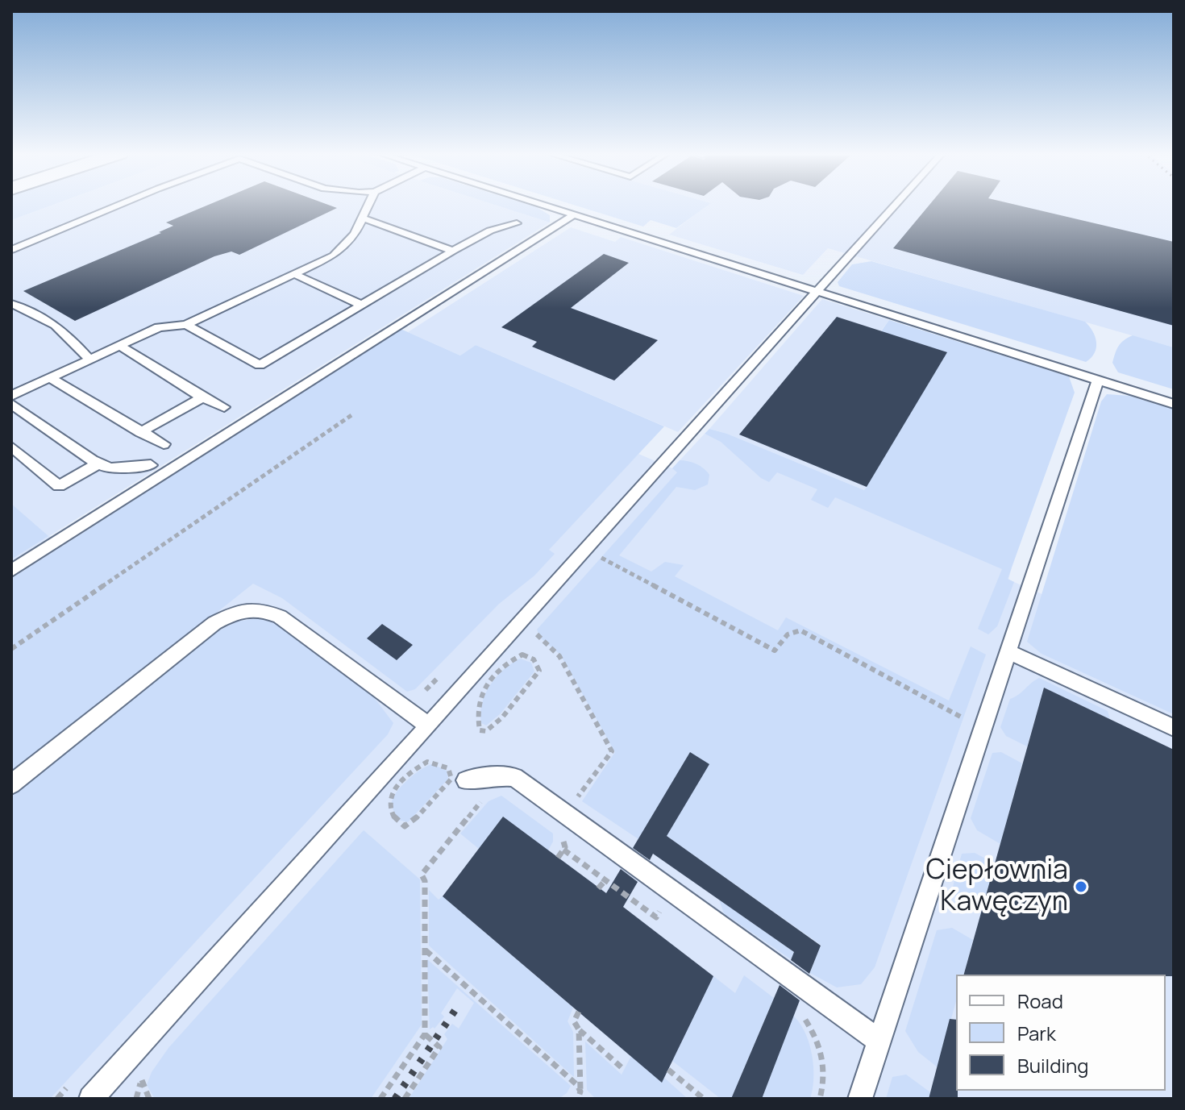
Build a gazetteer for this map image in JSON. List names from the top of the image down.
{
  "places": ["Ciepłownia Kawęczyn"],
  "legend": ["Road", "Park", "Building"]
}
